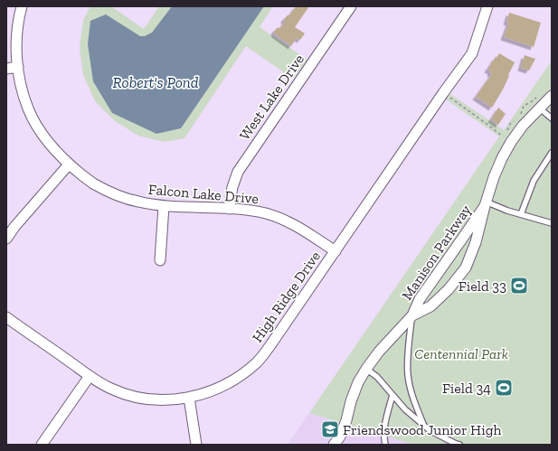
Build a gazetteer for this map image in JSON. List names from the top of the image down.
{
  "streets": {
    "street": [
      "West Lake Drive",
      "Falcon Lake Drive",
      "Manison Parkway",
      "High Ridge Drive"
    ]
  },
  "crossings": [
    ["West Lake Drive", "Falcon Lake Drive"],
    ["Falcon Lake Drive", "High Ridge Drive"]
  ],
  "water": ["Robert's Pond"],
  "parks": ["Centennial Park"],
  "places": {
    "sports": ["Field 33", "Field 34"],
    "school or university": ["Friendswood Junior High"]
  }
}
